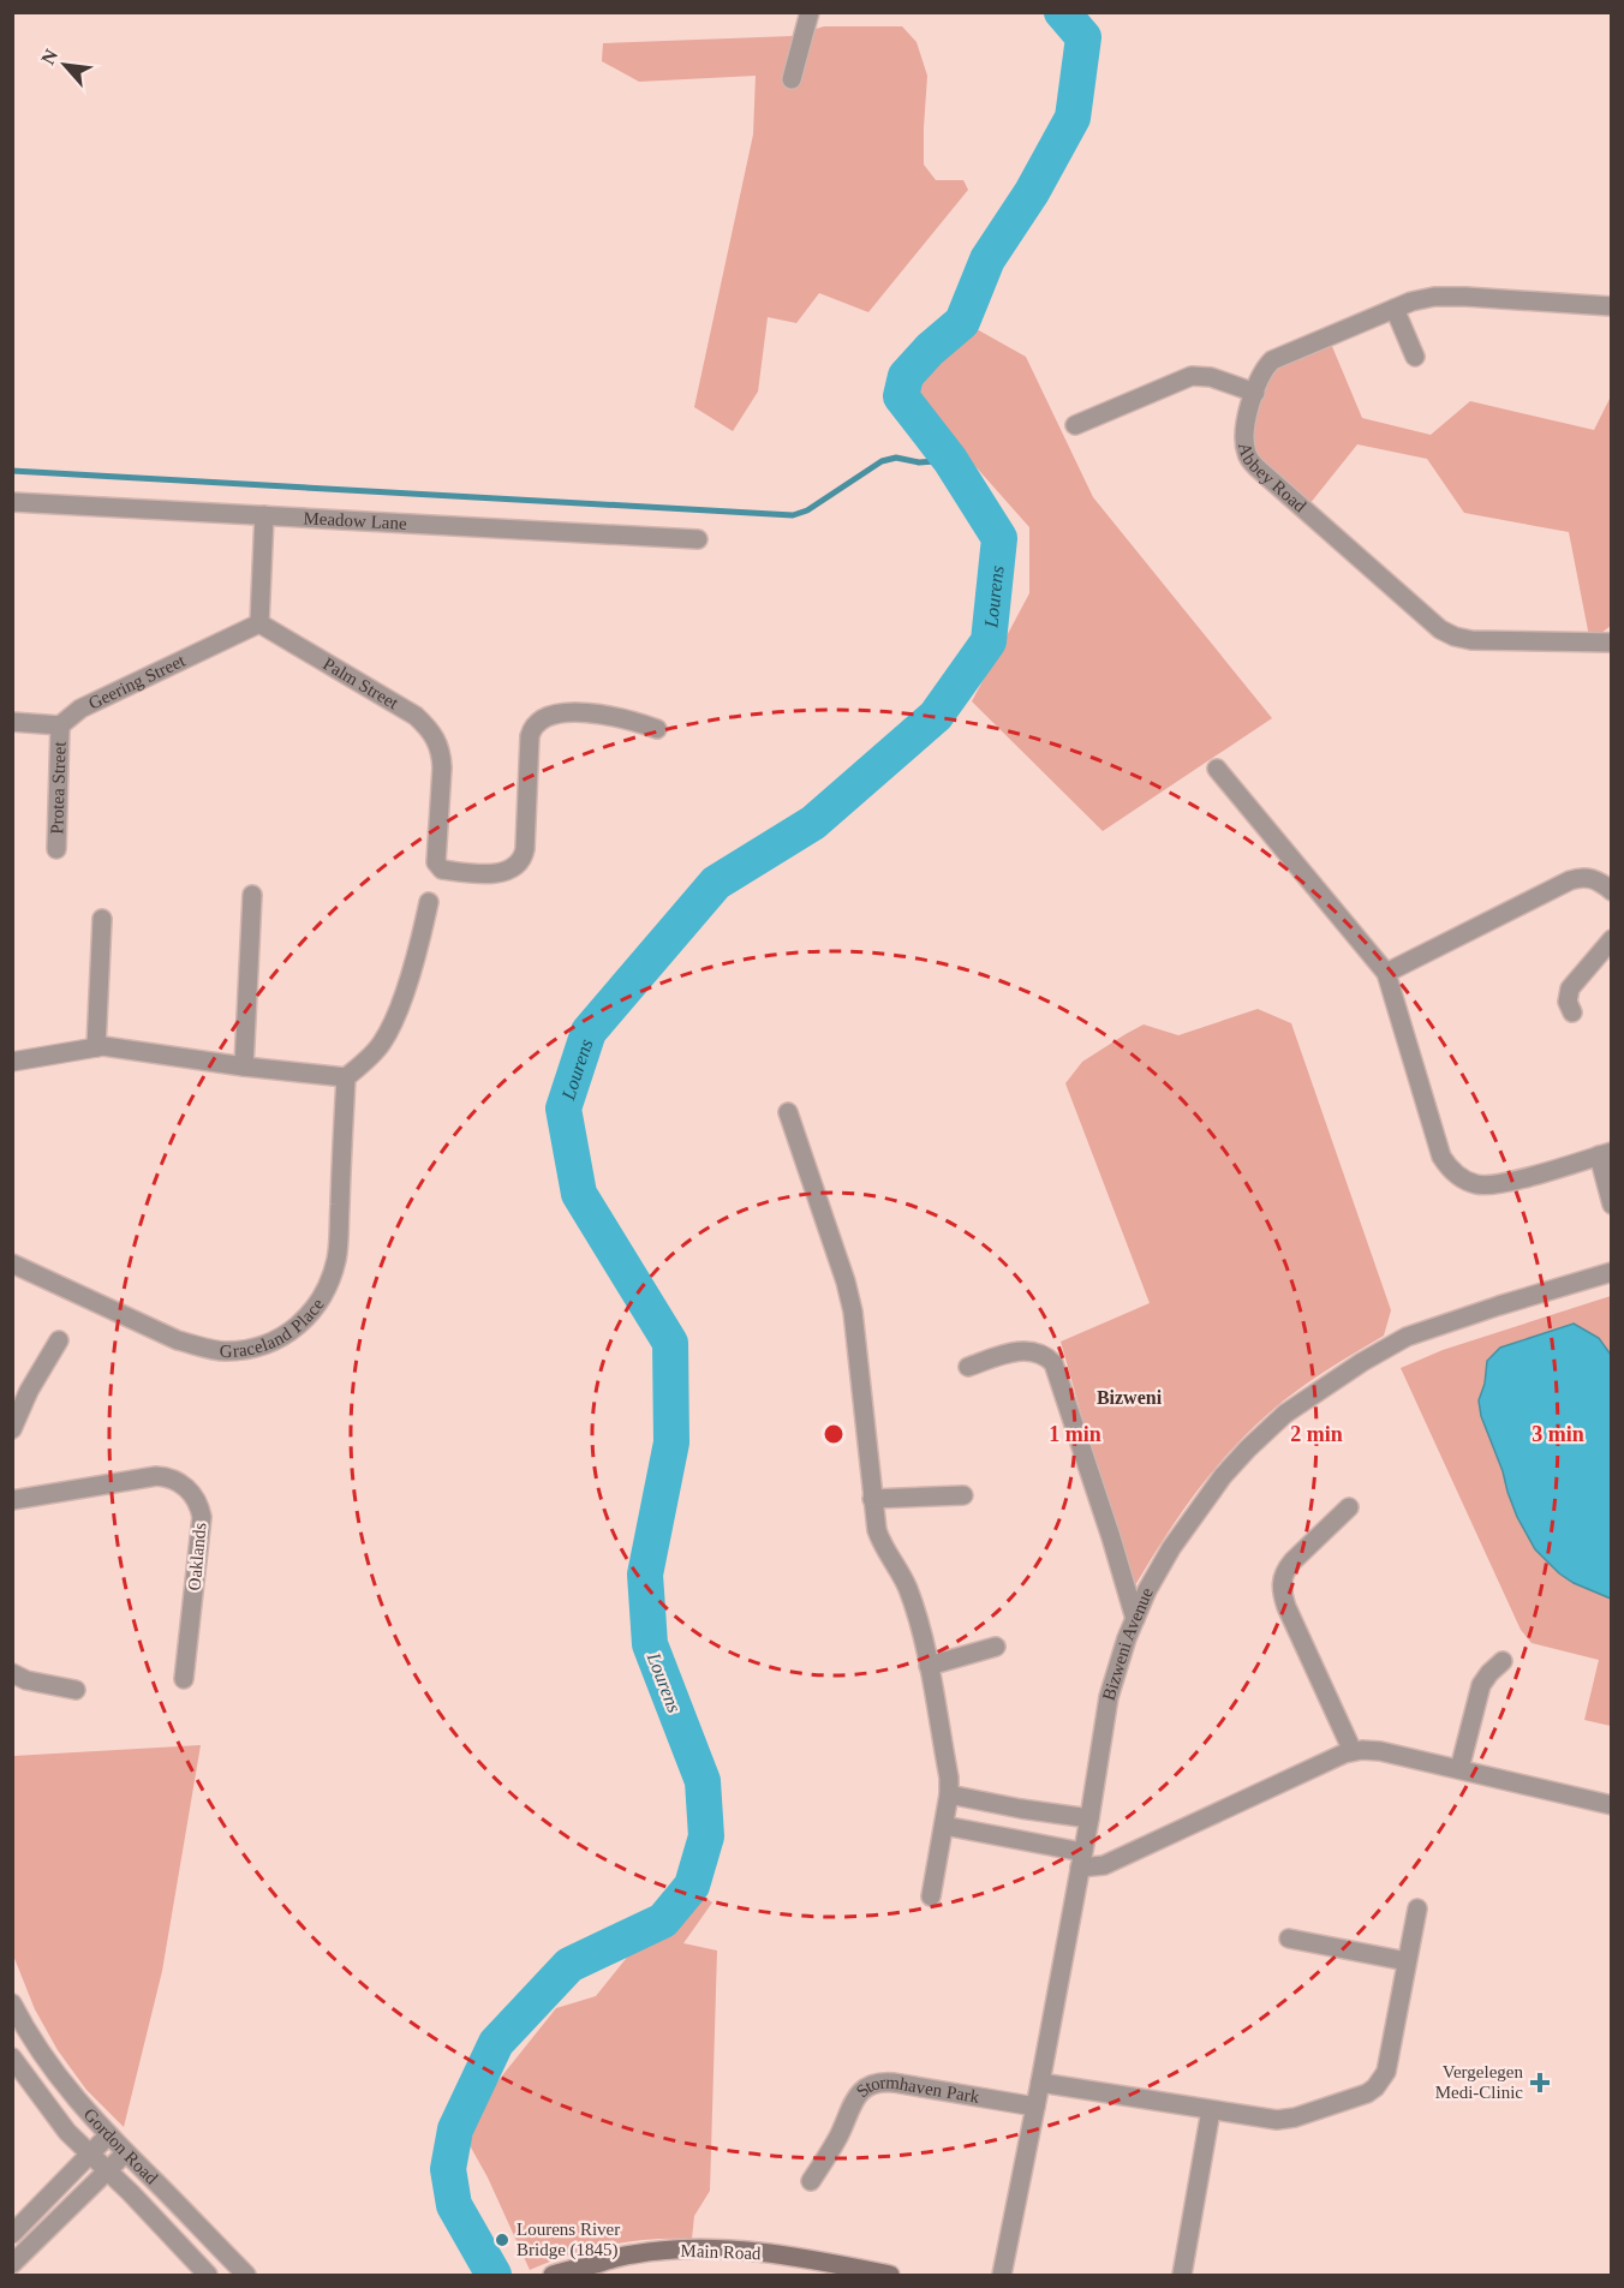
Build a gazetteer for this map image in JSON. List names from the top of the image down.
{
  "streets": {
    "main road": ["Main Road"],
    "street": [
      "Abbey Road",
      "Meadow Lane",
      "Geering Street",
      "Palm Street",
      "Protea Street",
      "Graceland Place",
      "Oaklands",
      "Bizweni Avenue",
      "Stormhaven Park",
      "Gordon Road"
    ]
  },
  "crossings": [
    ["Geering Street", "Palm Street"],
    ["Geering Street", "Protea Street"],
    ["Bizweni Avenue", "Stormhaven Park"]
  ],
  "districts": ["Bizweni"],
  "water": ["Lourens"],
  "places": {
    "health": ["Vergelegen Medi-Clinic"],
    "other": ["Lourens River Bridge (1845)"]
  },
  "north": "top left",
  "rings": ["1 min", "2 min", "3 min"]
}
